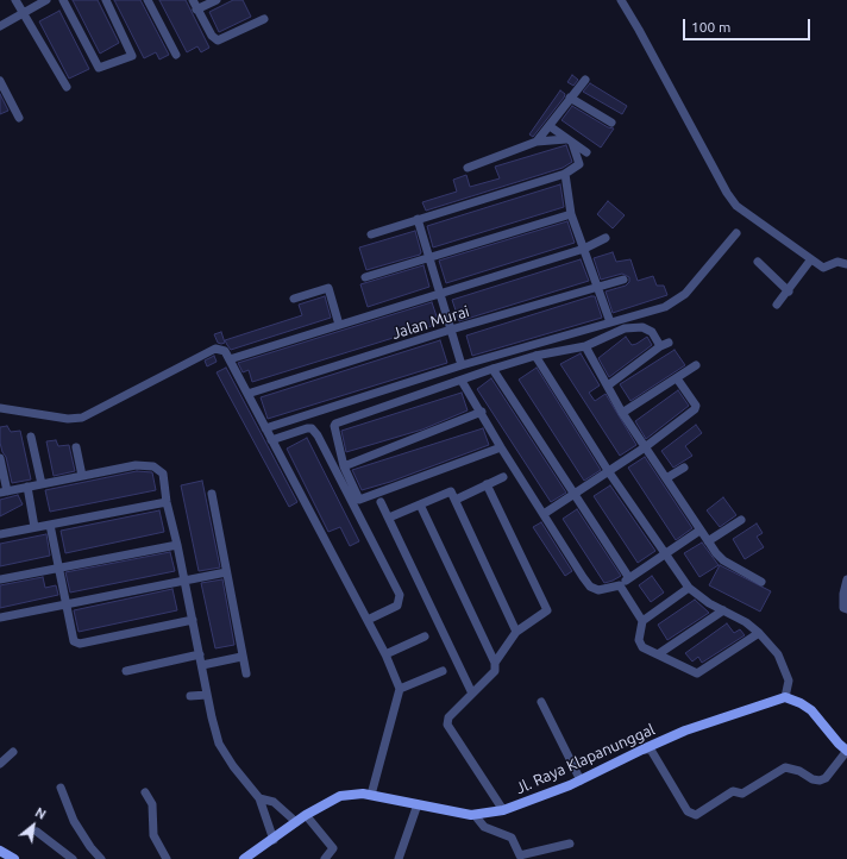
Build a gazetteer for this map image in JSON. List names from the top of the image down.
{
  "streets": {
    "street": ["Jalan Murai", "Jl. Raya Klapanunggal"]
  },
  "scale_bar": "100 m",
  "north": "top right"
}
